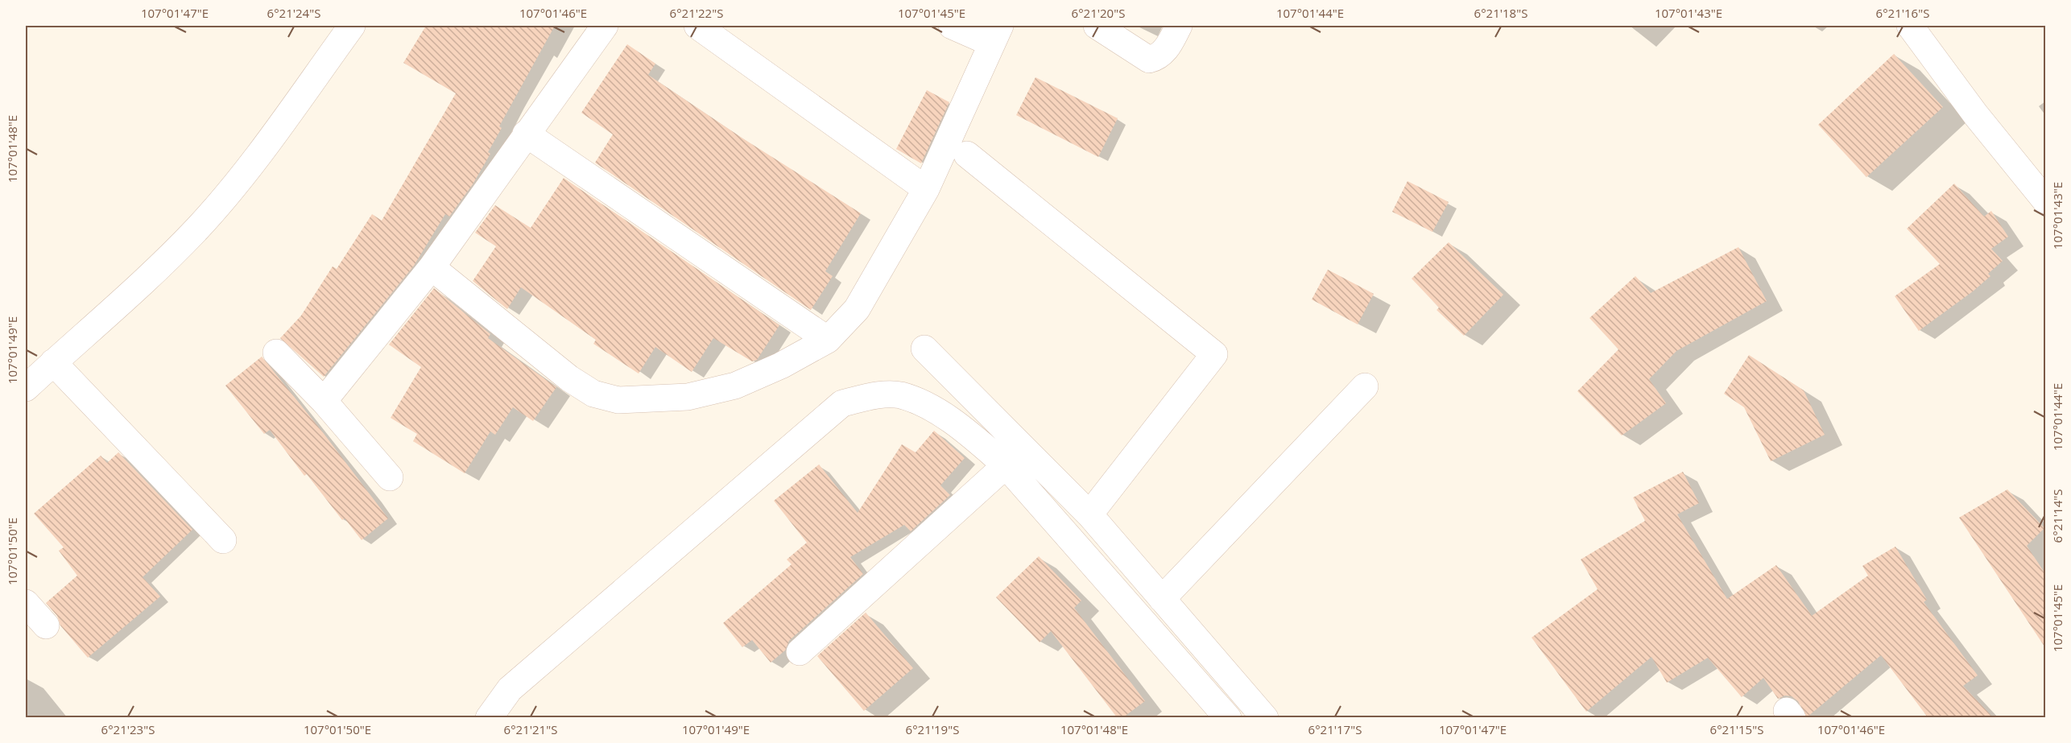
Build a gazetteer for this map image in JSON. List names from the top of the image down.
{
  "coordinates": [
    "107°01'47\"E",
    "6°21'24\"S",
    "107°01'46\"E",
    "6°21'22\"S",
    "107°01'45\"E",
    "6°21'20\"S",
    "107°01'44\"E",
    "6°21'18\"S",
    "107°01'43\"E",
    "6°21'16\"S",
    "107°01'48\"E",
    "107°01'49\"E",
    "6°21'14\"S",
    "107°01'50\"E",
    "6°21'23\"S",
    "6°21'21\"S",
    "6°21'19\"S",
    "6°21'17\"S",
    "6°21'15\"S"
  ]
}
